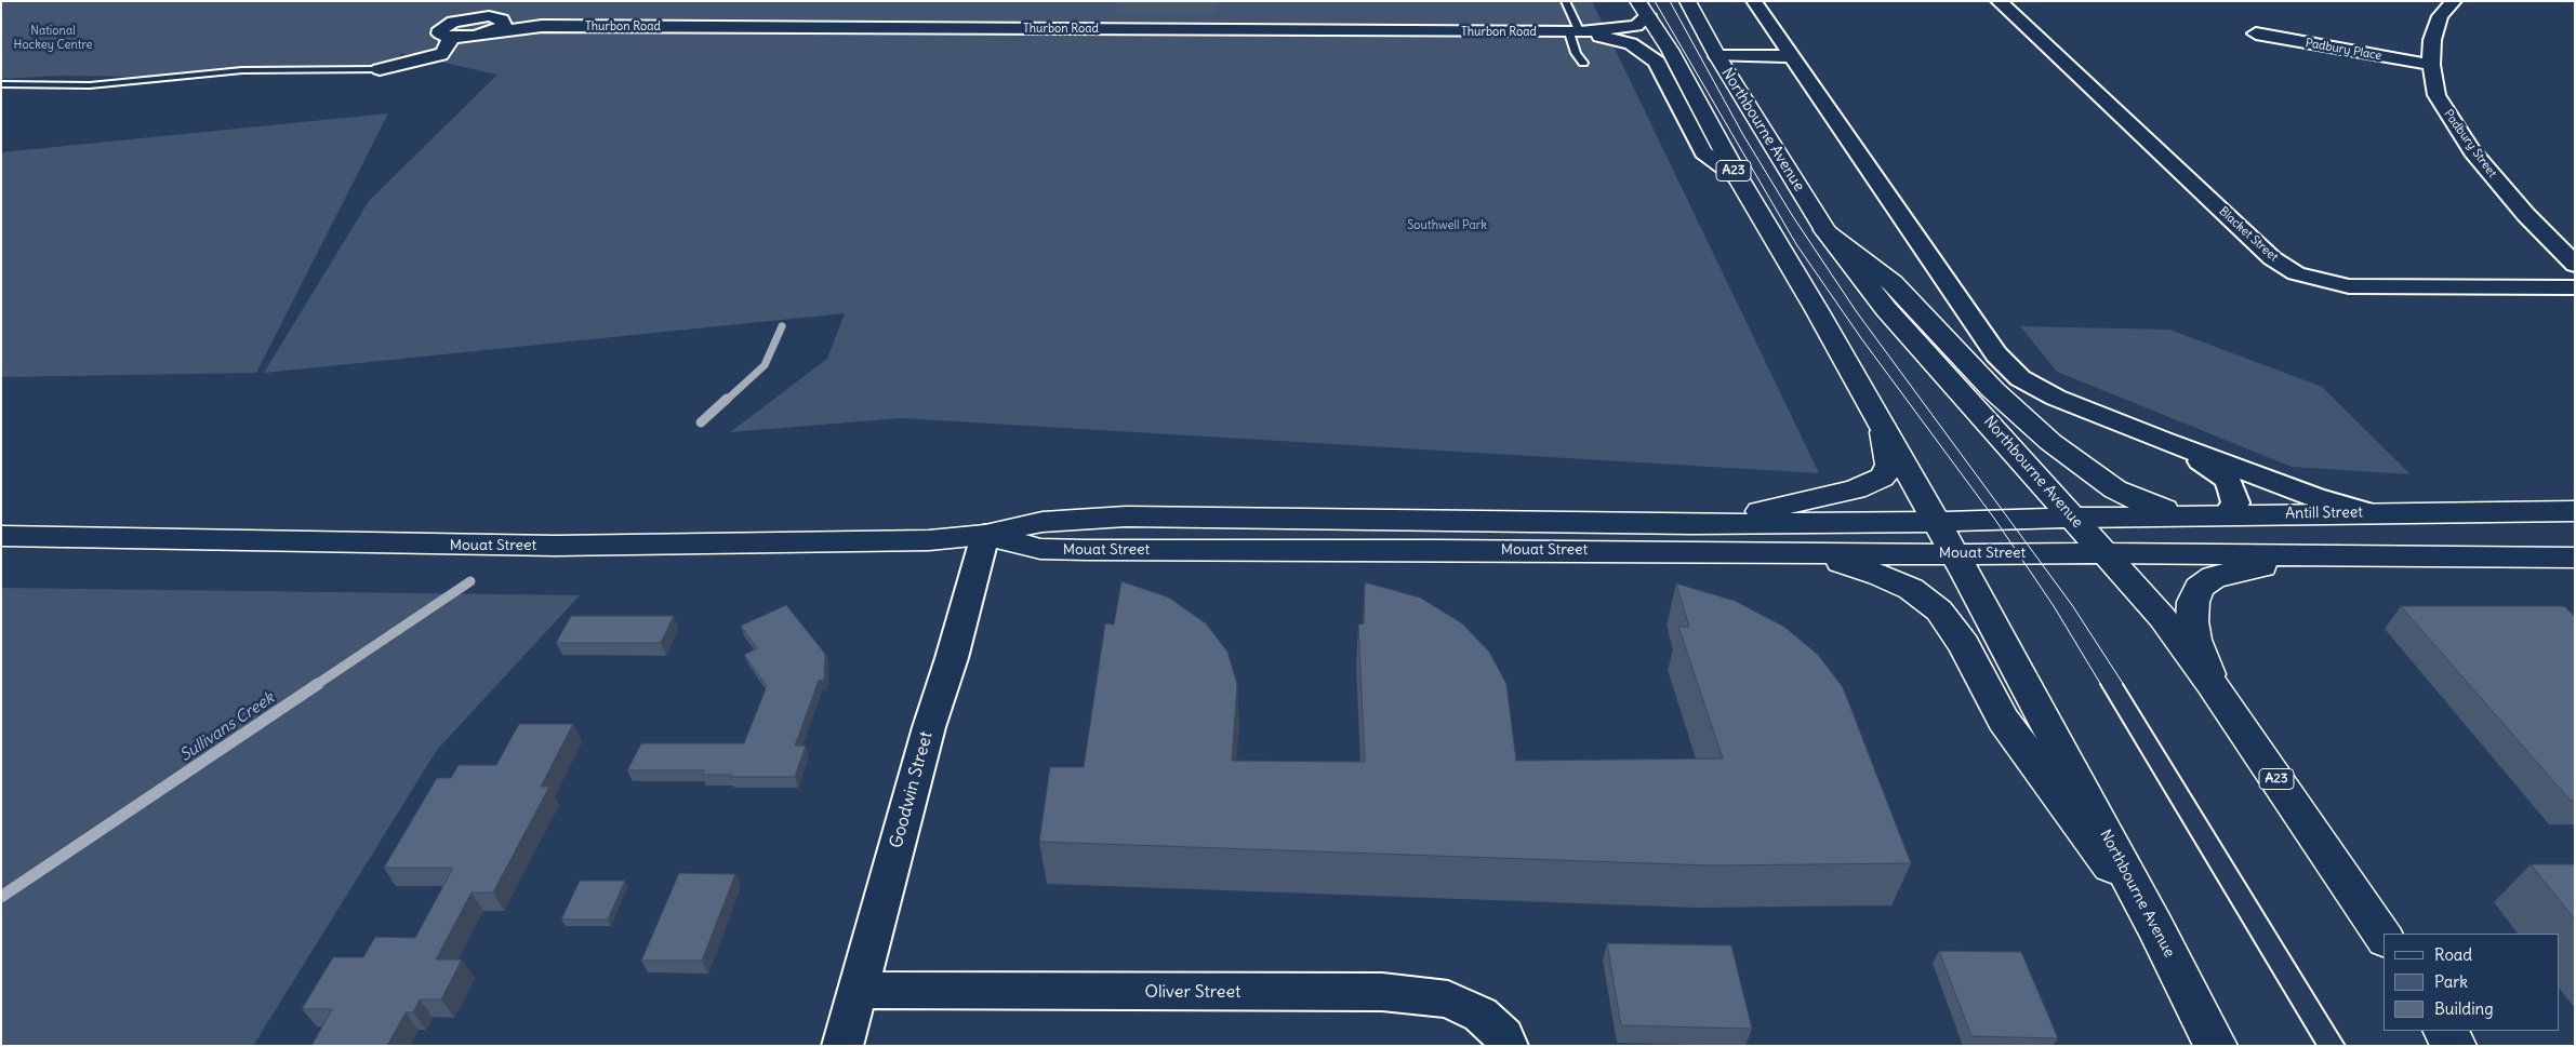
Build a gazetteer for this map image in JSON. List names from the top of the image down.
{
  "streets": {
    "main road": [
      "Northbourne Avenue",
      "A23",
      "Antill Street",
      "Mouat Street"
    ],
    "street": [
      "Thurbon Road",
      "Padbury Place",
      "Padbury Street",
      "Blacket Street",
      "Goodwin Street",
      "Oliver Street"
    ]
  },
  "crossings": [
    ["Thurbon Road", "Northbourne Avenue"],
    ["Padbury Place", "Padbury Street"],
    ["Northbourne Avenue", "Antill Street"],
    ["Northbourne Avenue", "Mouat Street"],
    ["Antill Street", "Mouat Street"],
    ["Mouat Street", "Goodwin Street"],
    ["Goodwin Street", "Oliver Street"]
  ],
  "water": ["Sullivans Creek"],
  "parks": ["National Hockey Centre", "Southwell Park"],
  "legend": ["Road", "Park", "Building"]
}
